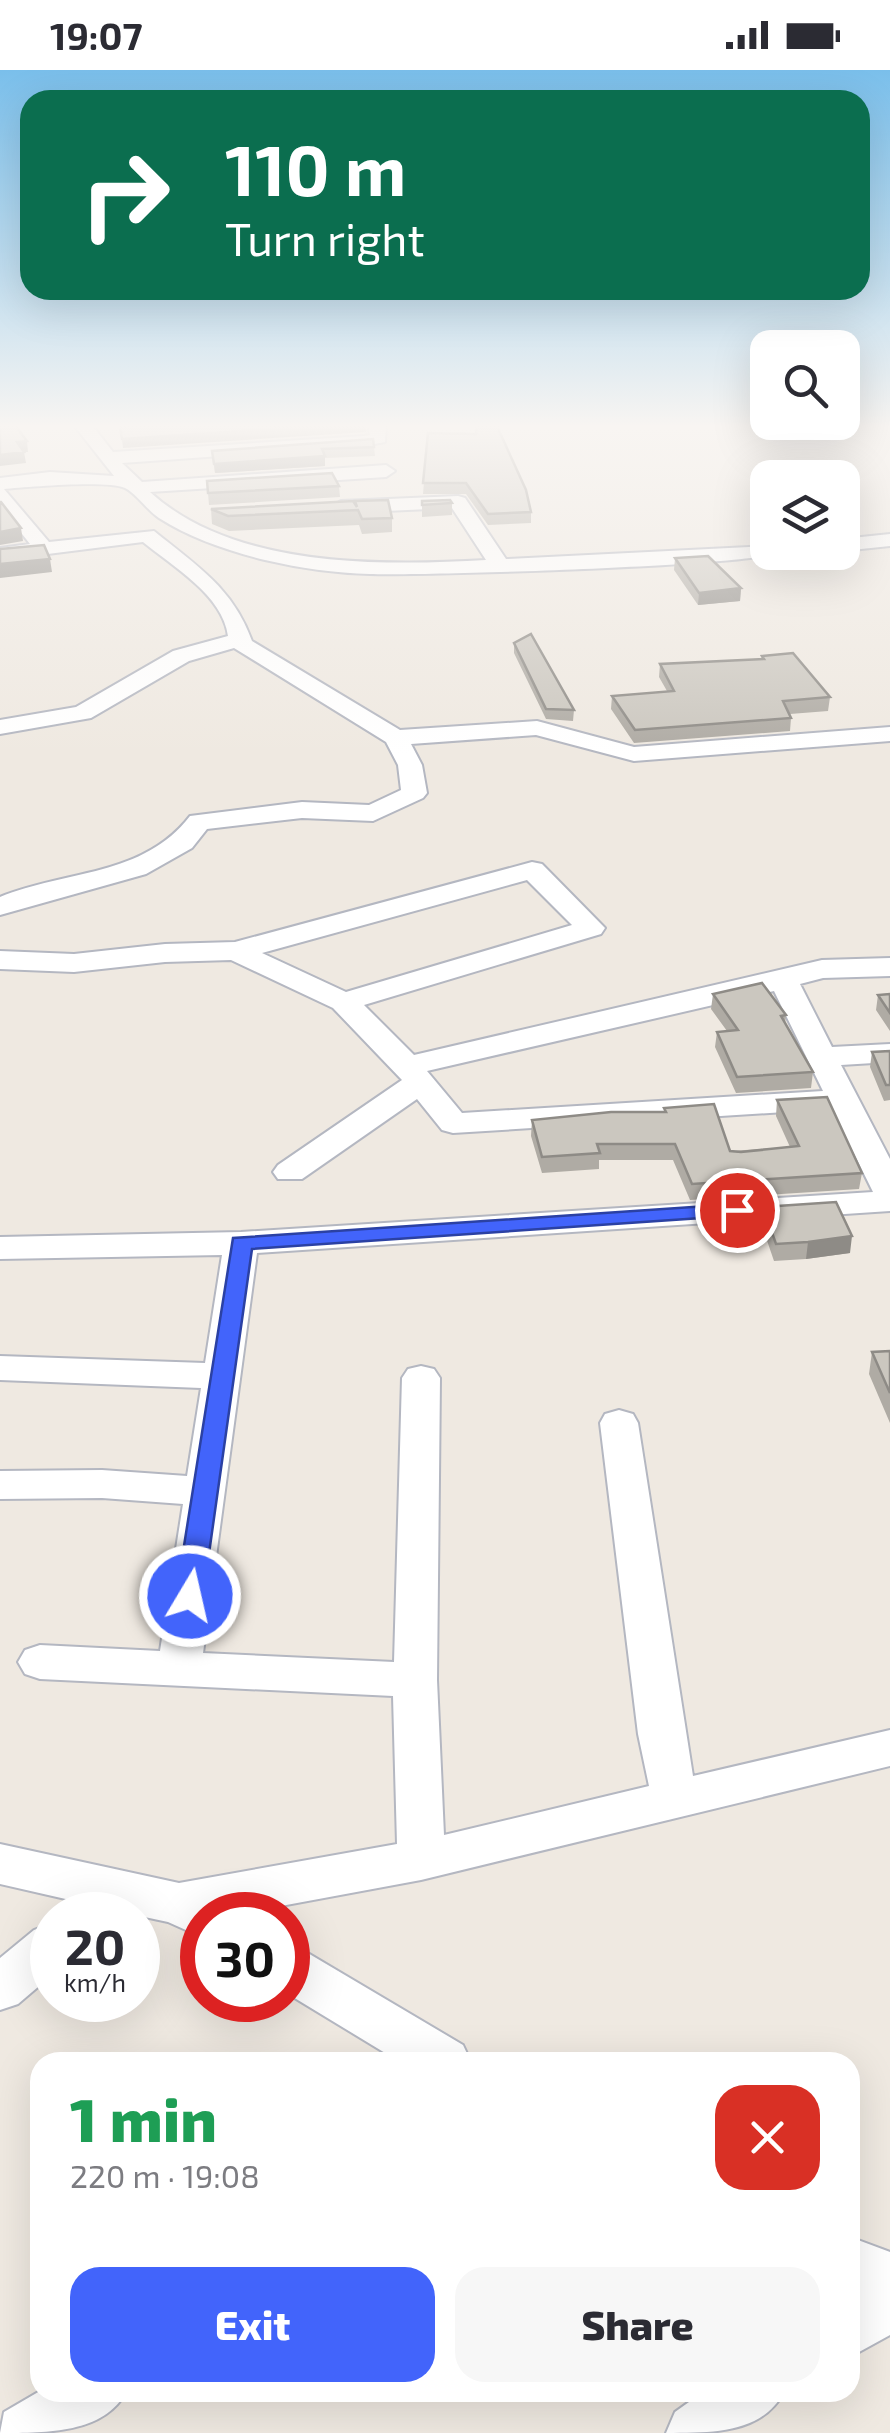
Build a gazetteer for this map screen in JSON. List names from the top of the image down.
{
  "page": {
    "status": "19:07",
    "turn": ["110 m", "Turn right"],
    "speed": "20 km/h",
    "limit": "30",
    "heading": ["1 min", "220 m · 19:08"],
    "buttons": ["Exit", "Share"]
  }
}
